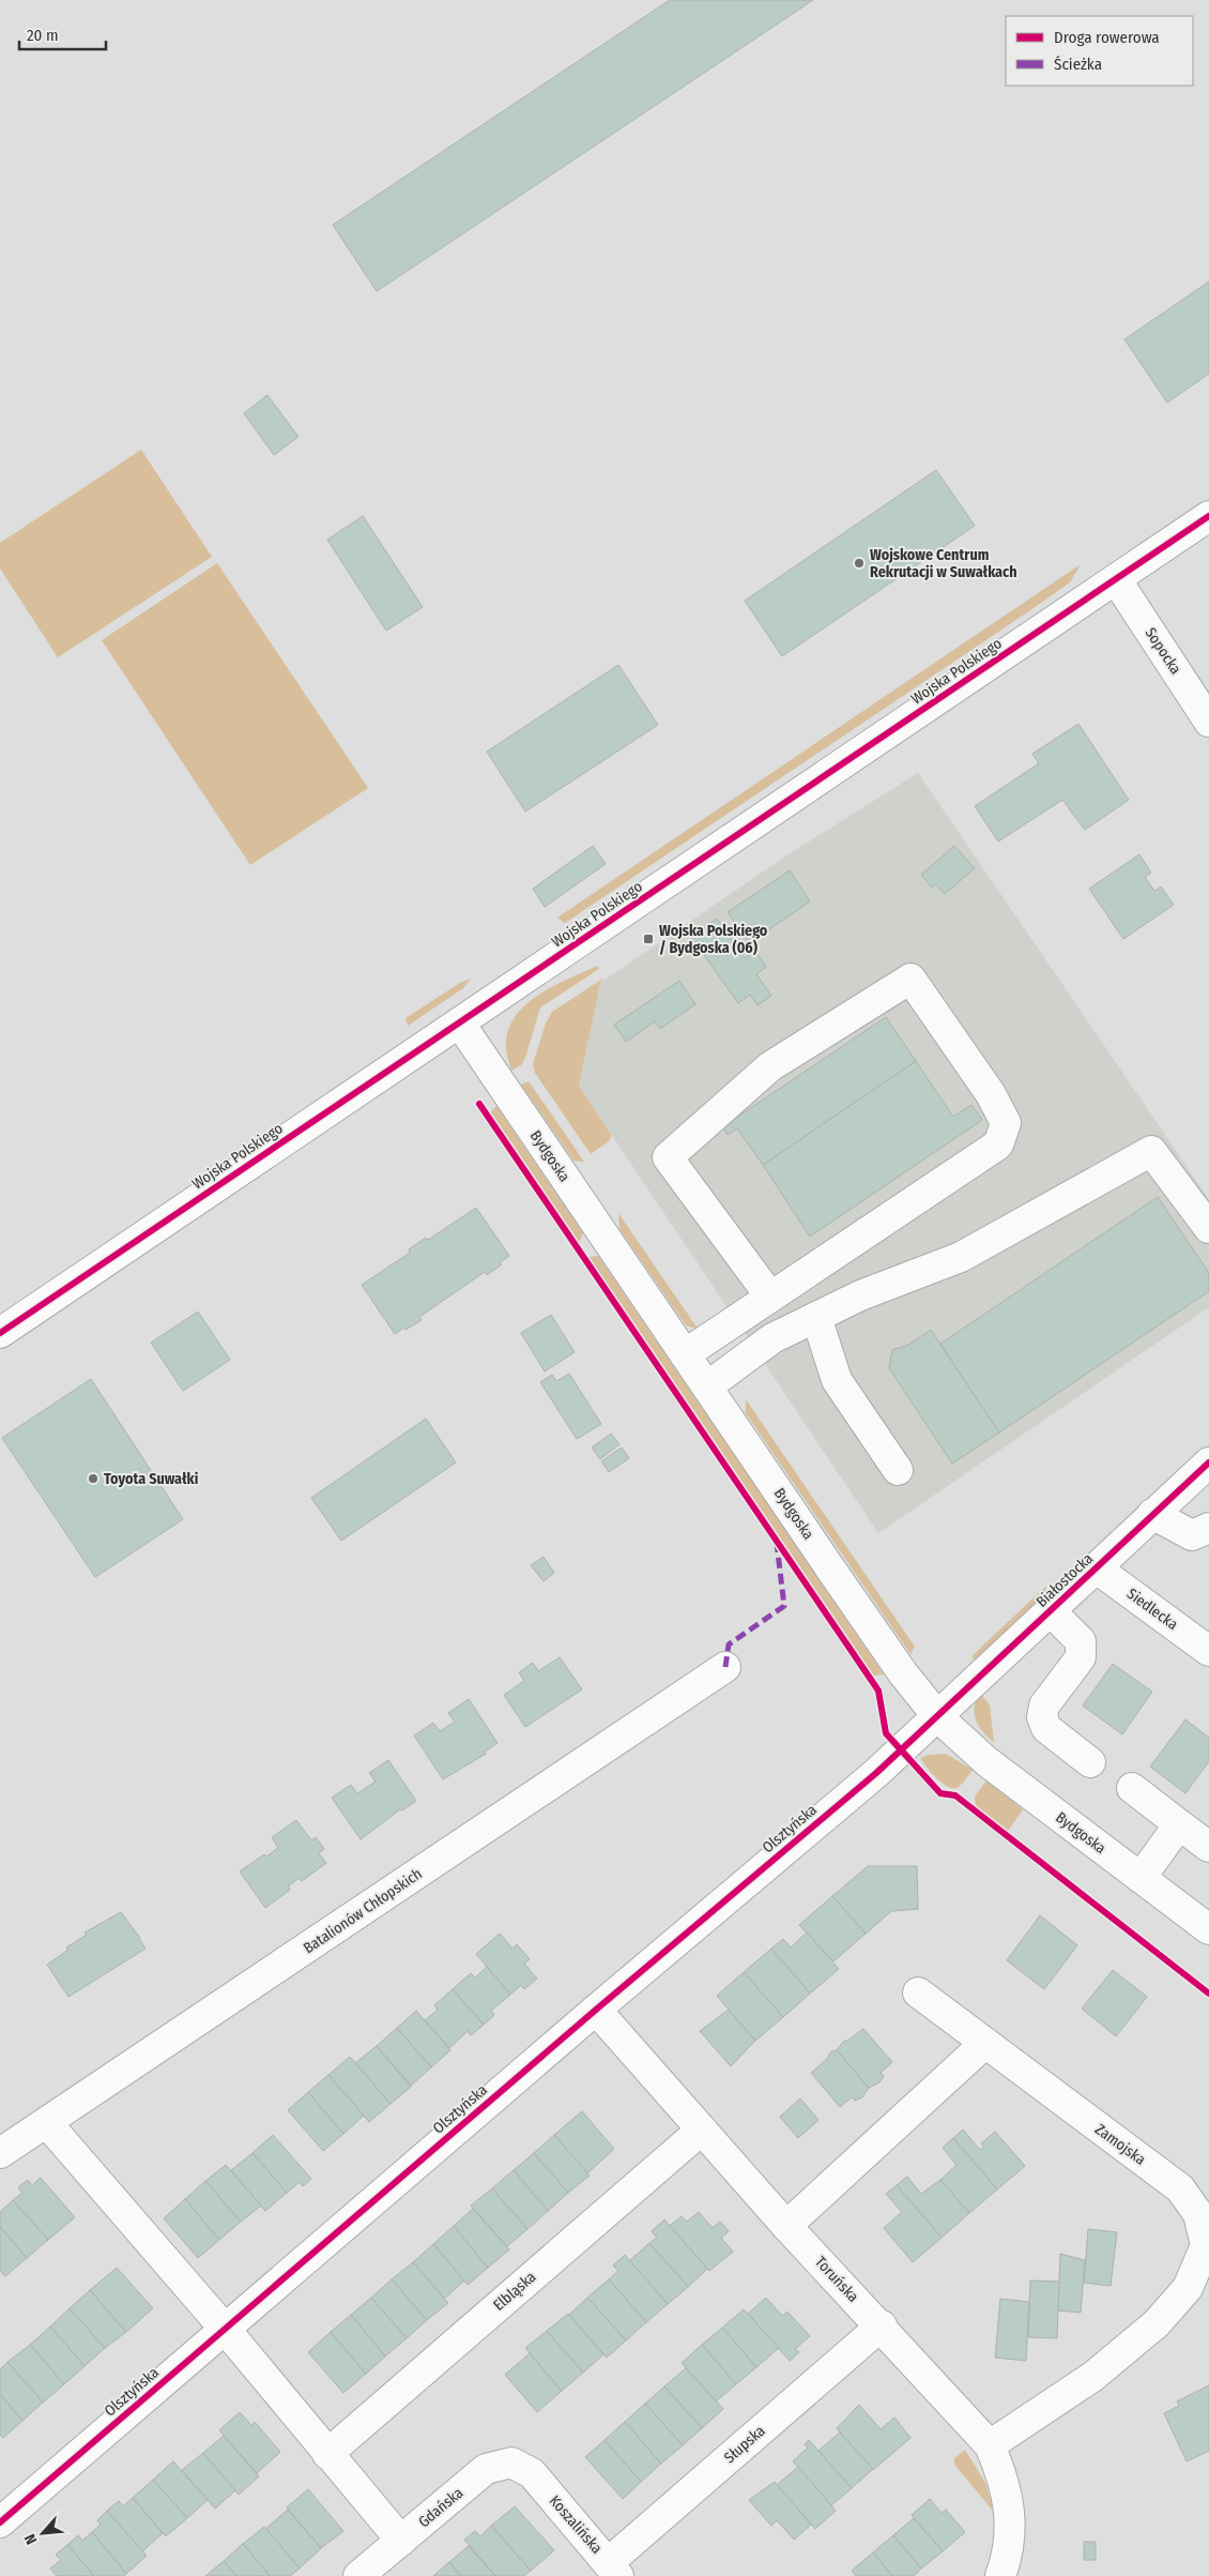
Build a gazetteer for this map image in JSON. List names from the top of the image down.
{
  "streets": {
    "street": [
      "Sopocka",
      "Wojska Polskiego",
      "Bydgoska",
      "Białostocka",
      "Siedlecka",
      "Olsztyńska",
      "Batalionów Chłopskich",
      "Zamojska",
      "Toruńska",
      "Elbląska",
      "Słupska",
      "Gdańska",
      "Koszalińska"
    ]
  },
  "crossings": [
    ["Sopocka", "Wojska Polskiego"],
    ["Wojska Polskiego", "Bydgoska"],
    ["Bydgoska", "Białostocka"],
    ["Bydgoska", "Olsztyńska"],
    ["Białostocka", "Siedlecka"],
    ["Białostocka", "Olsztyńska"],
    ["Olsztyńska", "Toruńska"],
    ["Zamojska", "Toruńska"],
    ["Toruńska", "Elbląska"],
    ["Toruńska", "Słupska"],
    ["Słupska", "Koszalińska"],
    ["Gdańska", "Koszalińska"]
  ],
  "places": {
    "other": ["Wojskowe Centrum Rekrutacji w Suwałkach", "Toyota Suwałki"],
    "transit": ["Wojska Polskiego / Bydgoska (06)"]
  },
  "legend": ["Droga rowerowa", "Ścieżka"],
  "scale_bar": "20 m",
  "north": "bottom left"
}
